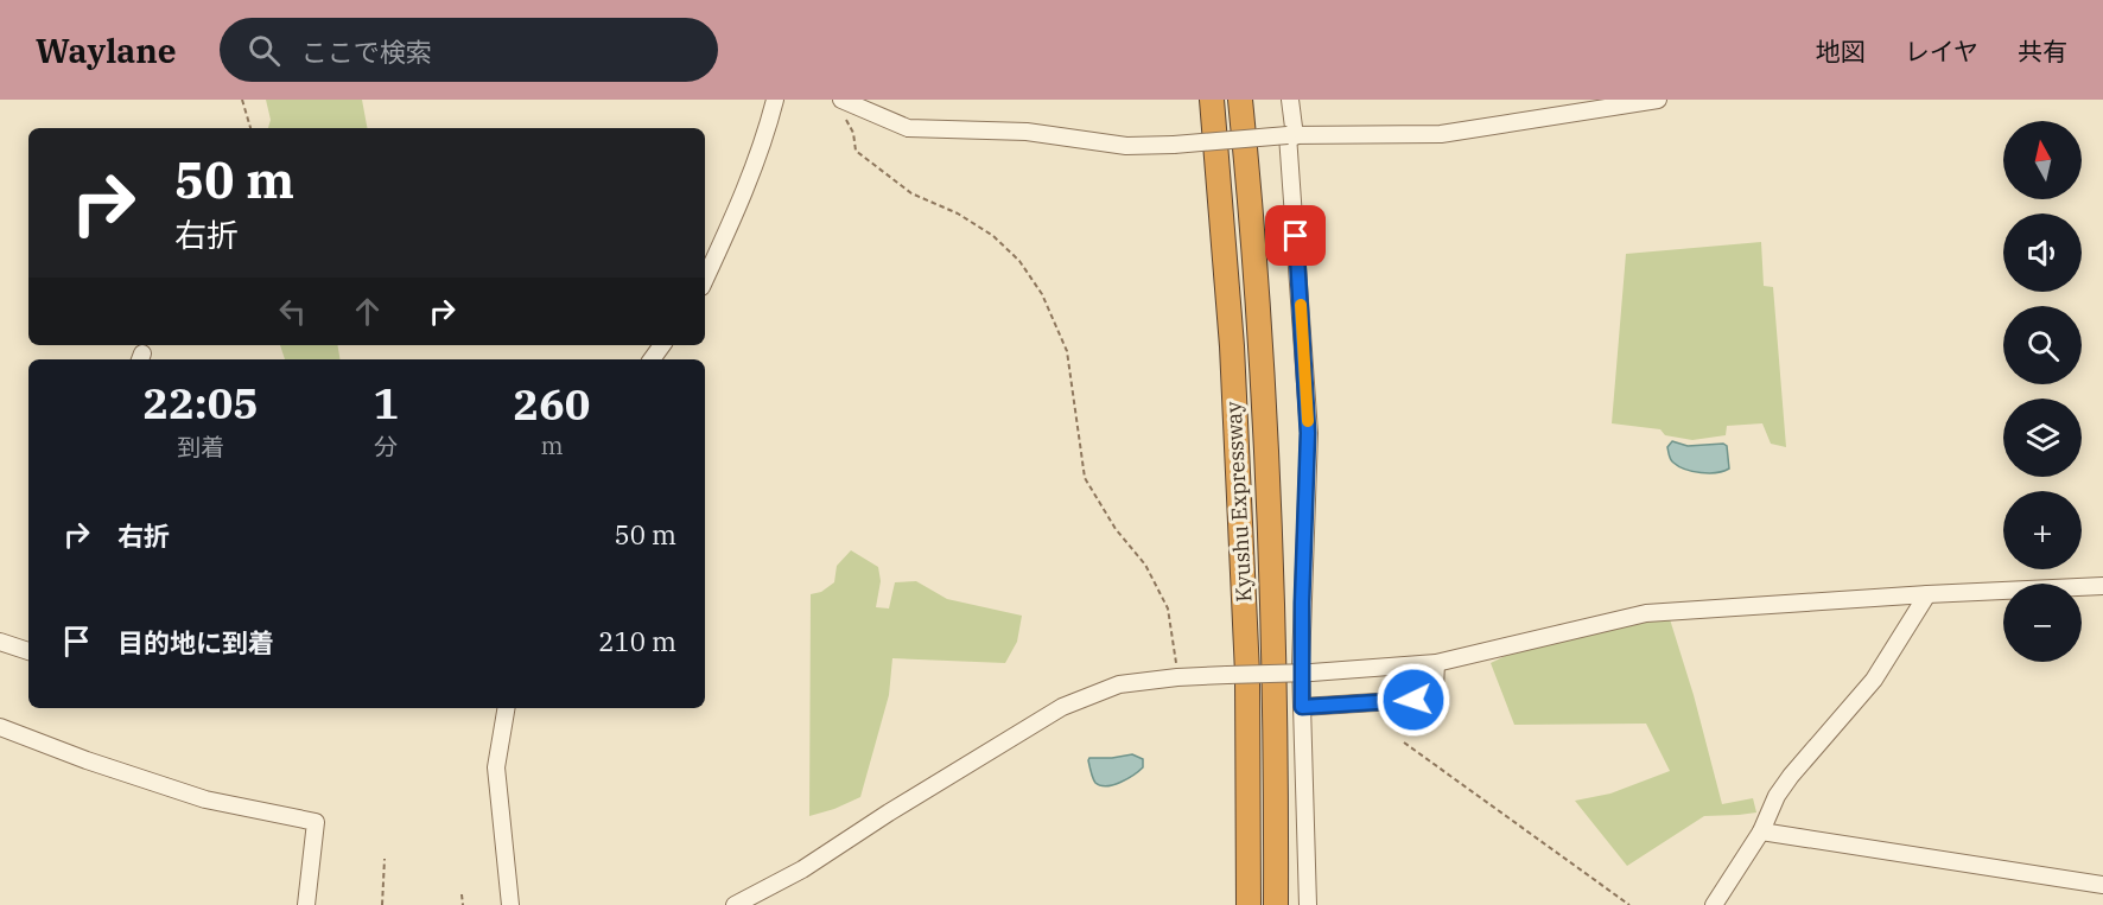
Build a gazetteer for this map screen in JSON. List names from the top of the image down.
{
  "streets": {
    "highway": ["Kyushu Expressway"]
  },
  "north": "top",
  "page": {
    "header": "Waylane",
    "search": "ここで検索",
    "nav": ["地図", "レイヤ", "共有"],
    "map_buttons": ["+", "−"],
    "turn": ["50 m", "右折"],
    "eta": [
      "22:05",
      "到着",
      "1",
      "分",
      "260",
      "m"
    ],
    "list": [
      {
        "name": "右折",
        "value": "50 m"
      },
      {
        "name": "目的地に到着",
        "value": "210 m"
      }
    ]
  }
}
